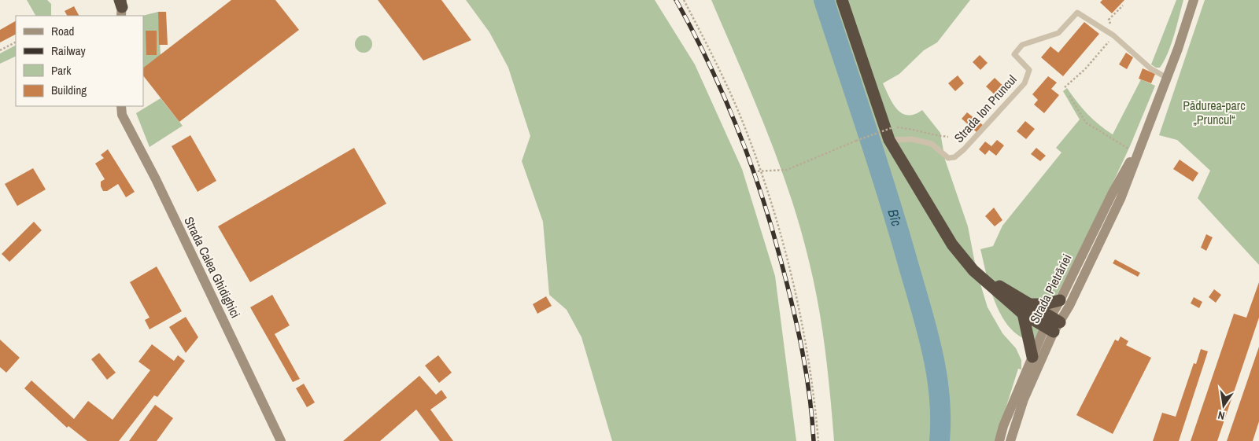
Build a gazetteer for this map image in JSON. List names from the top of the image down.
{
  "streets": {
    "street": ["Strada Calea Ghidighici", "Strada Pietrăriei"],
    "lane": ["Strada Ion Pruncul"]
  },
  "crossings": [
    ["Strada Ion Pruncul", "Strada Pietrăriei"]
  ],
  "water": ["Bîc"],
  "parks": ["Pădurea-parc „Pruncul“"],
  "legend": [
    "Road",
    "Railway",
    "Park",
    "Building"
  ],
  "north": "bottom"
}
